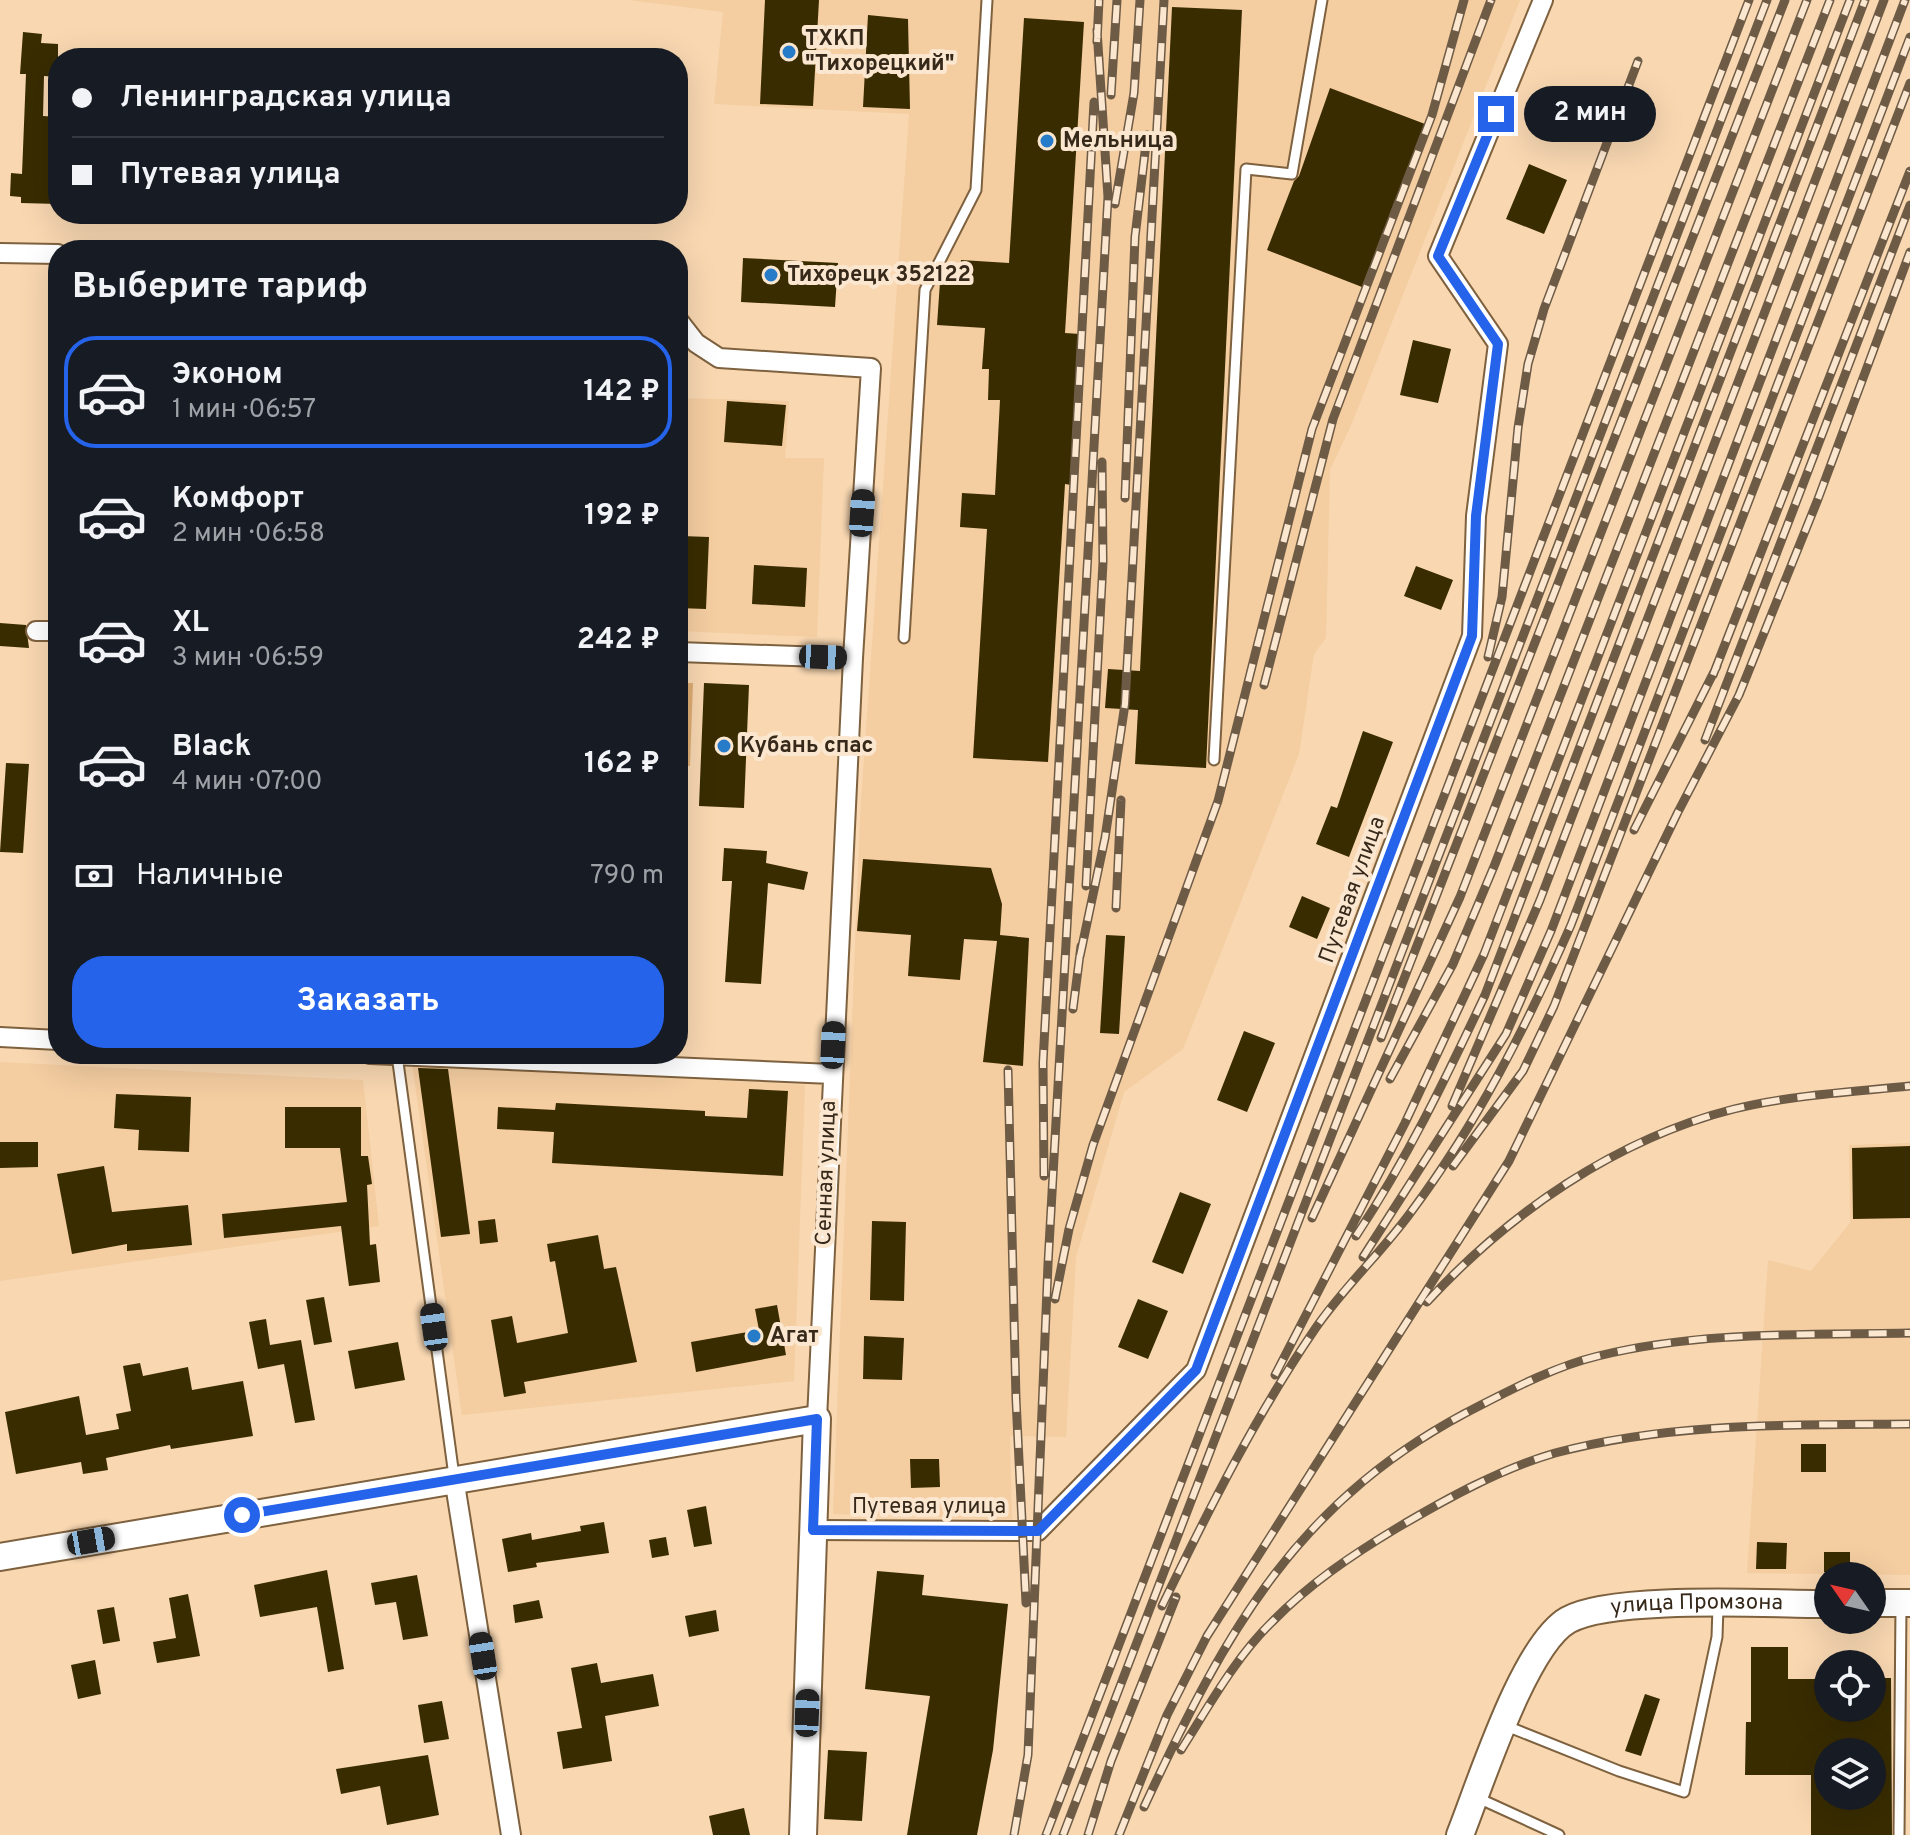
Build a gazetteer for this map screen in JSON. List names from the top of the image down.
{
  "streets": {
    "street": ["Путевая улица", "Сенная улица", "улица Промзона"]
  },
  "crossings": [
    ["Путевая улица", "Сенная улица"]
  ],
  "places": [
    "ТХКП \"Тихорецкий\"",
    "Мельница",
    "Тихорецк 352122",
    "Кубань спас",
    "Агат"
  ],
  "north": "top left",
  "page": {
    "banner": ["Ленинградская улица", "Путевая улица"],
    "bubble": "2 мин",
    "heading": "Выберите тариф",
    "list": [
      {
        "name": "Эконом",
        "note": "1 мин · 06:57",
        "value": "142 ₽"
      },
      {
        "name": "Комфорт",
        "note": "2 мин · 06:58",
        "value": "192 ₽"
      },
      {
        "name": "XL",
        "note": "3 мин · 06:59",
        "value": "242 ₽"
      },
      {
        "name": "Black",
        "note": "4 мин · 07:00",
        "value": "162 ₽"
      }
    ],
    "pay": ["Наличные", "790 m"],
    "buttons": "Заказать"
  }
}
